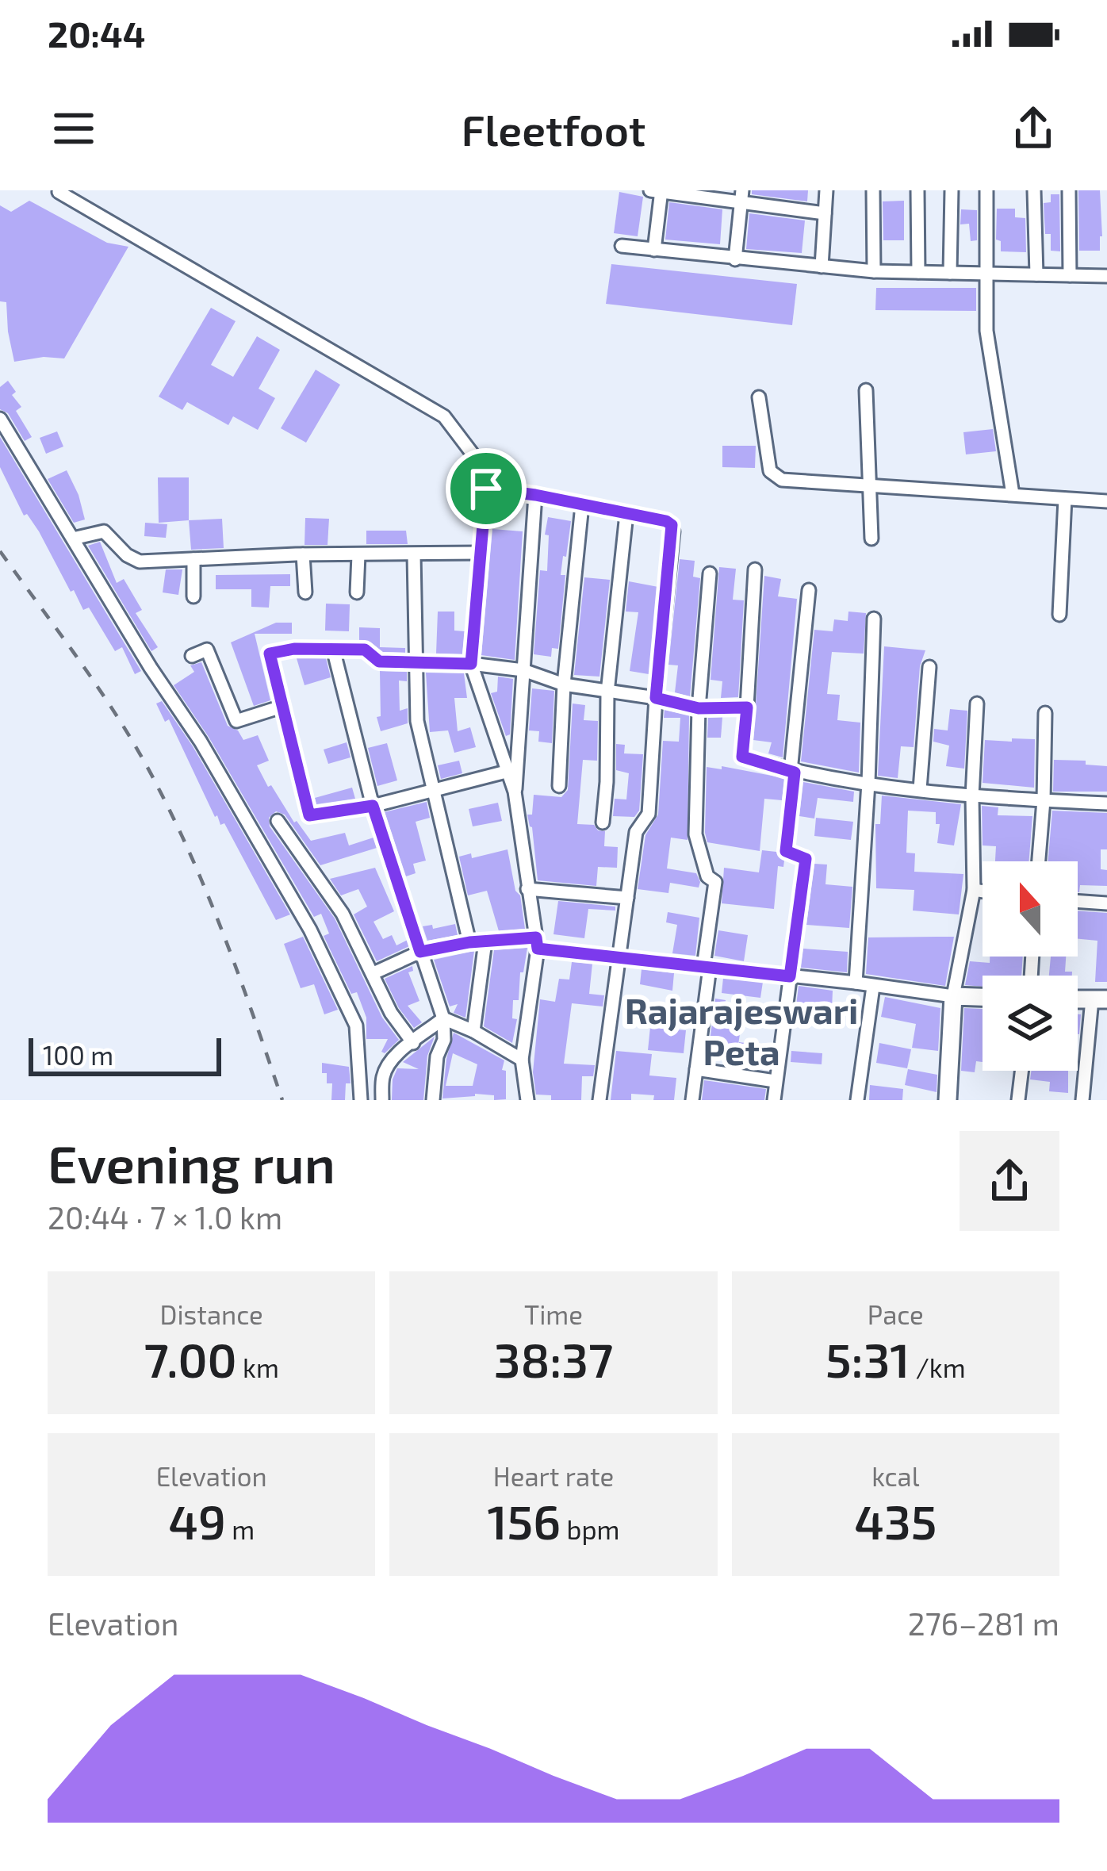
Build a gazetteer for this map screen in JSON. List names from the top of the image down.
{
  "districts": ["Rajarajeswari Peta"],
  "scale_bar": "100 m",
  "north": "top",
  "page": {
    "status": "20:44",
    "header": "Fleetfoot",
    "scale": "100 m",
    "heading": ["Evening run", "20:44 · 7 × 1.0 km"],
    "stats": [
      ["Distance", "7.00 km"],
      ["Time", "38:37"],
      ["Pace", "5:31 /km"],
      ["Elevation", "49 m"],
      ["Heart rate", "156 bpm"],
      ["kcal", "435"]
    ],
    "chart": ["Elevation", "276–281 m"]
  }
}
